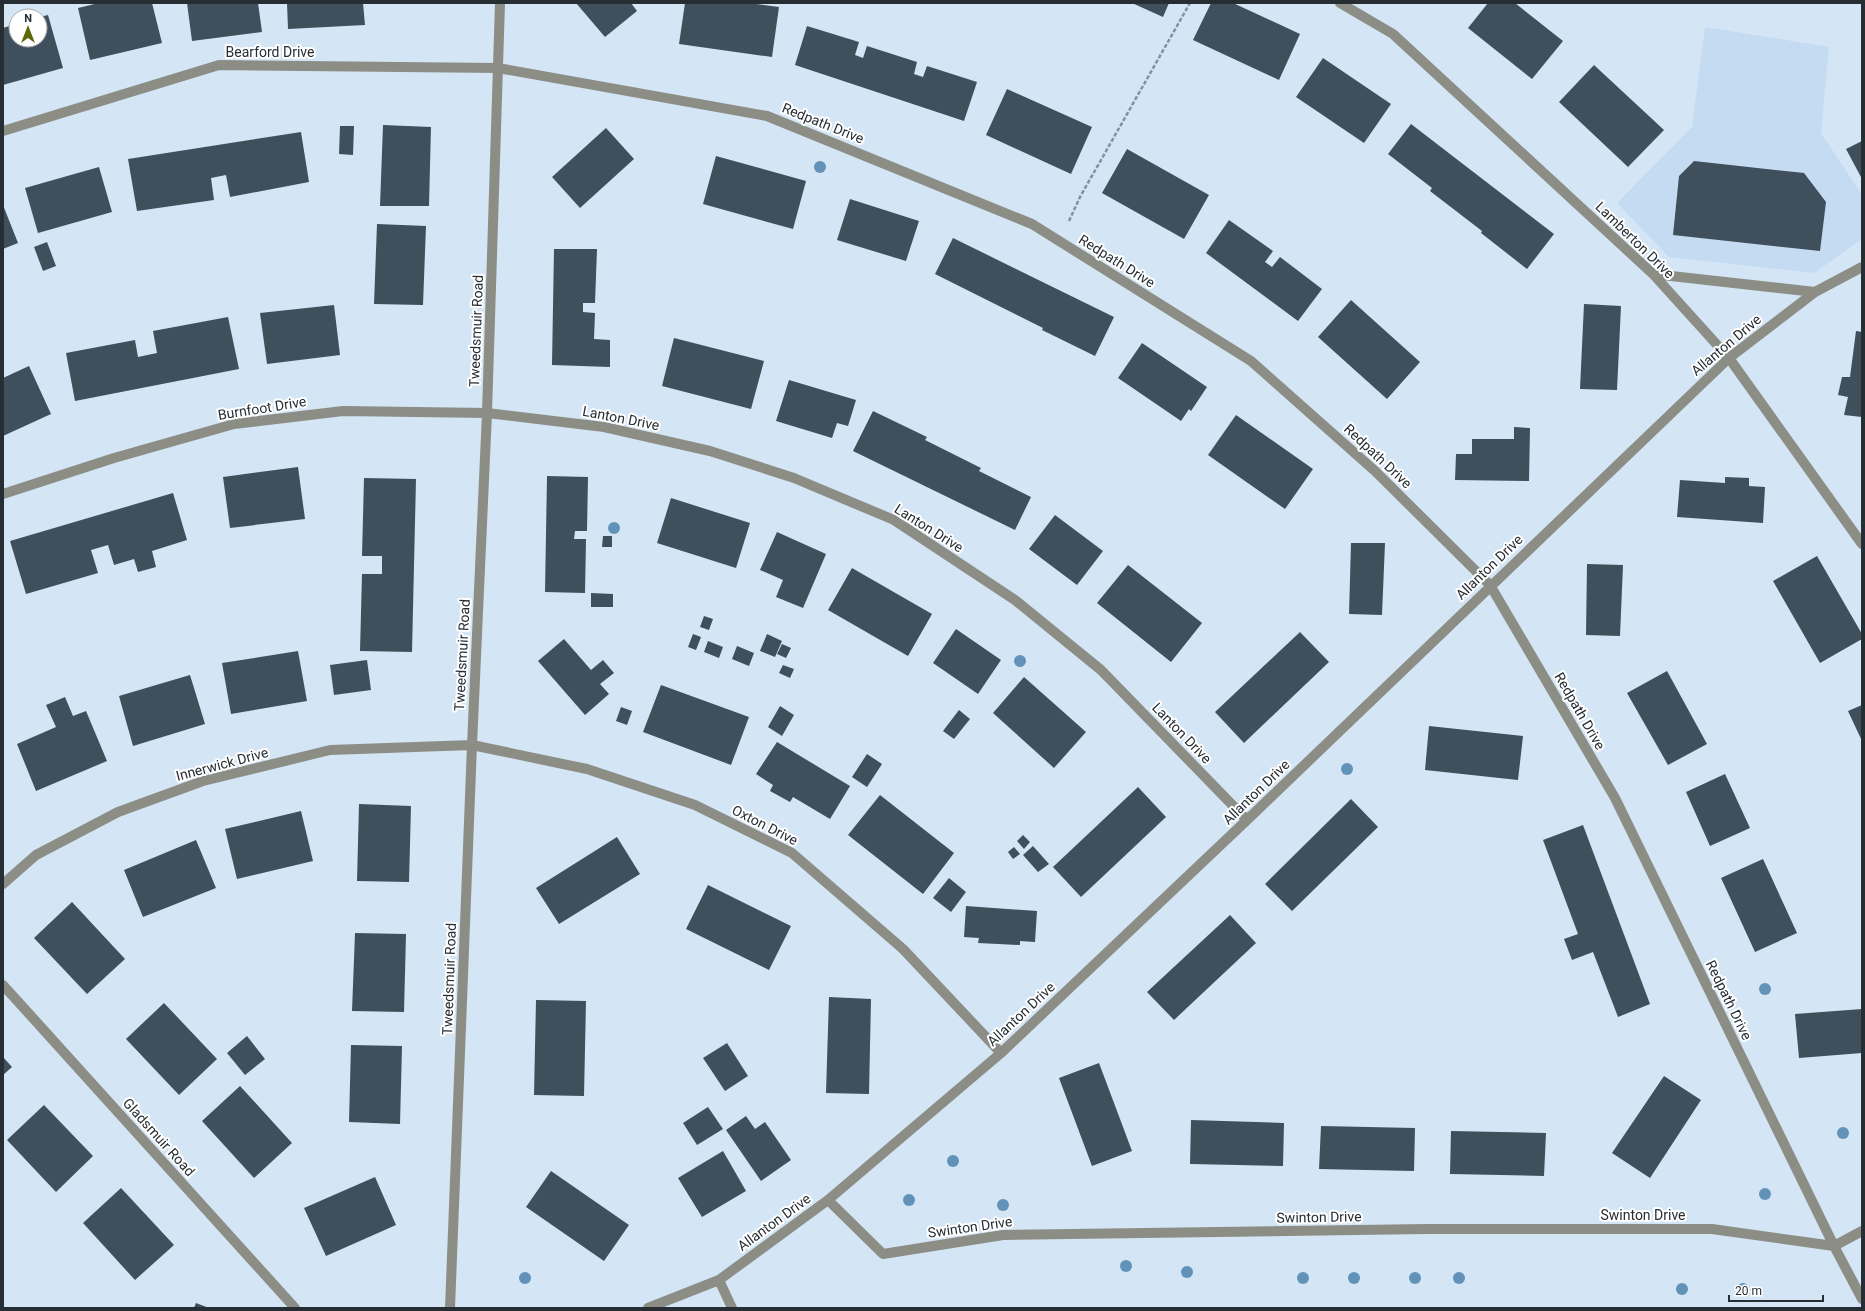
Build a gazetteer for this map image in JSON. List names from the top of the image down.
{
  "streets": {
    "street": [
      "Bearford Drive",
      "Redpath Drive",
      "Lamberton Drive",
      "Tweedsmuir Road",
      "Allanton Drive",
      "Burnfoot Drive",
      "Lanton Drive",
      "Innerwick Drive",
      "Oxton Drive",
      "Gladsmuir Road",
      "Swinton Drive"
    ]
  },
  "crossings": [
    ["Bearford Drive", "Redpath Drive"],
    ["Bearford Drive", "Tweedsmuir Road"],
    ["Redpath Drive", "Tweedsmuir Road"],
    ["Redpath Drive", "Allanton Drive"],
    ["Redpath Drive", "Swinton Drive"],
    ["Lamberton Drive", "Allanton Drive"],
    ["Tweedsmuir Road", "Burnfoot Drive"],
    ["Tweedsmuir Road", "Lanton Drive"],
    ["Tweedsmuir Road", "Innerwick Drive"],
    ["Tweedsmuir Road", "Oxton Drive"],
    ["Allanton Drive", "Lanton Drive"],
    ["Allanton Drive", "Oxton Drive"],
    ["Allanton Drive", "Swinton Drive"],
    ["Burnfoot Drive", "Lanton Drive"],
    ["Innerwick Drive", "Oxton Drive"]
  ],
  "scale_bar": "20 m",
  "north": "top"
}
